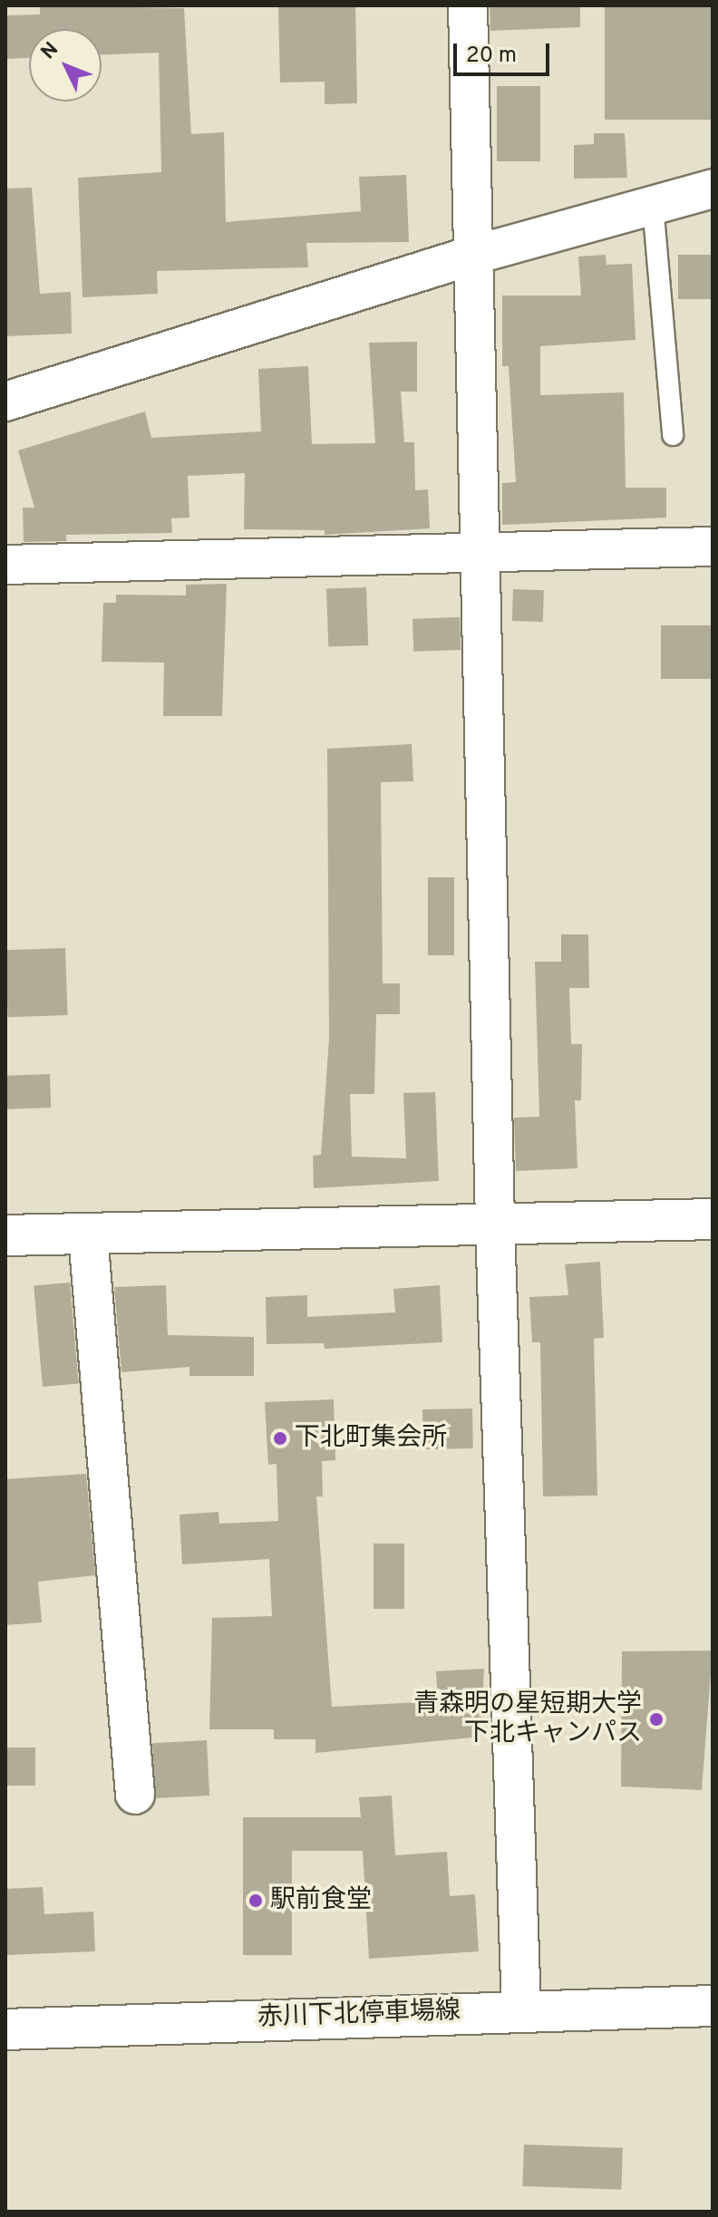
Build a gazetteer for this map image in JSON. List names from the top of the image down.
{
  "streets": {
    "street": ["赤川下北停車場線"]
  },
  "places": ["下北町集会所", "青森明の星短期大学 下北キャンパス", "駅前食堂"],
  "scale_bar": "20 m",
  "north": "top left"
}
